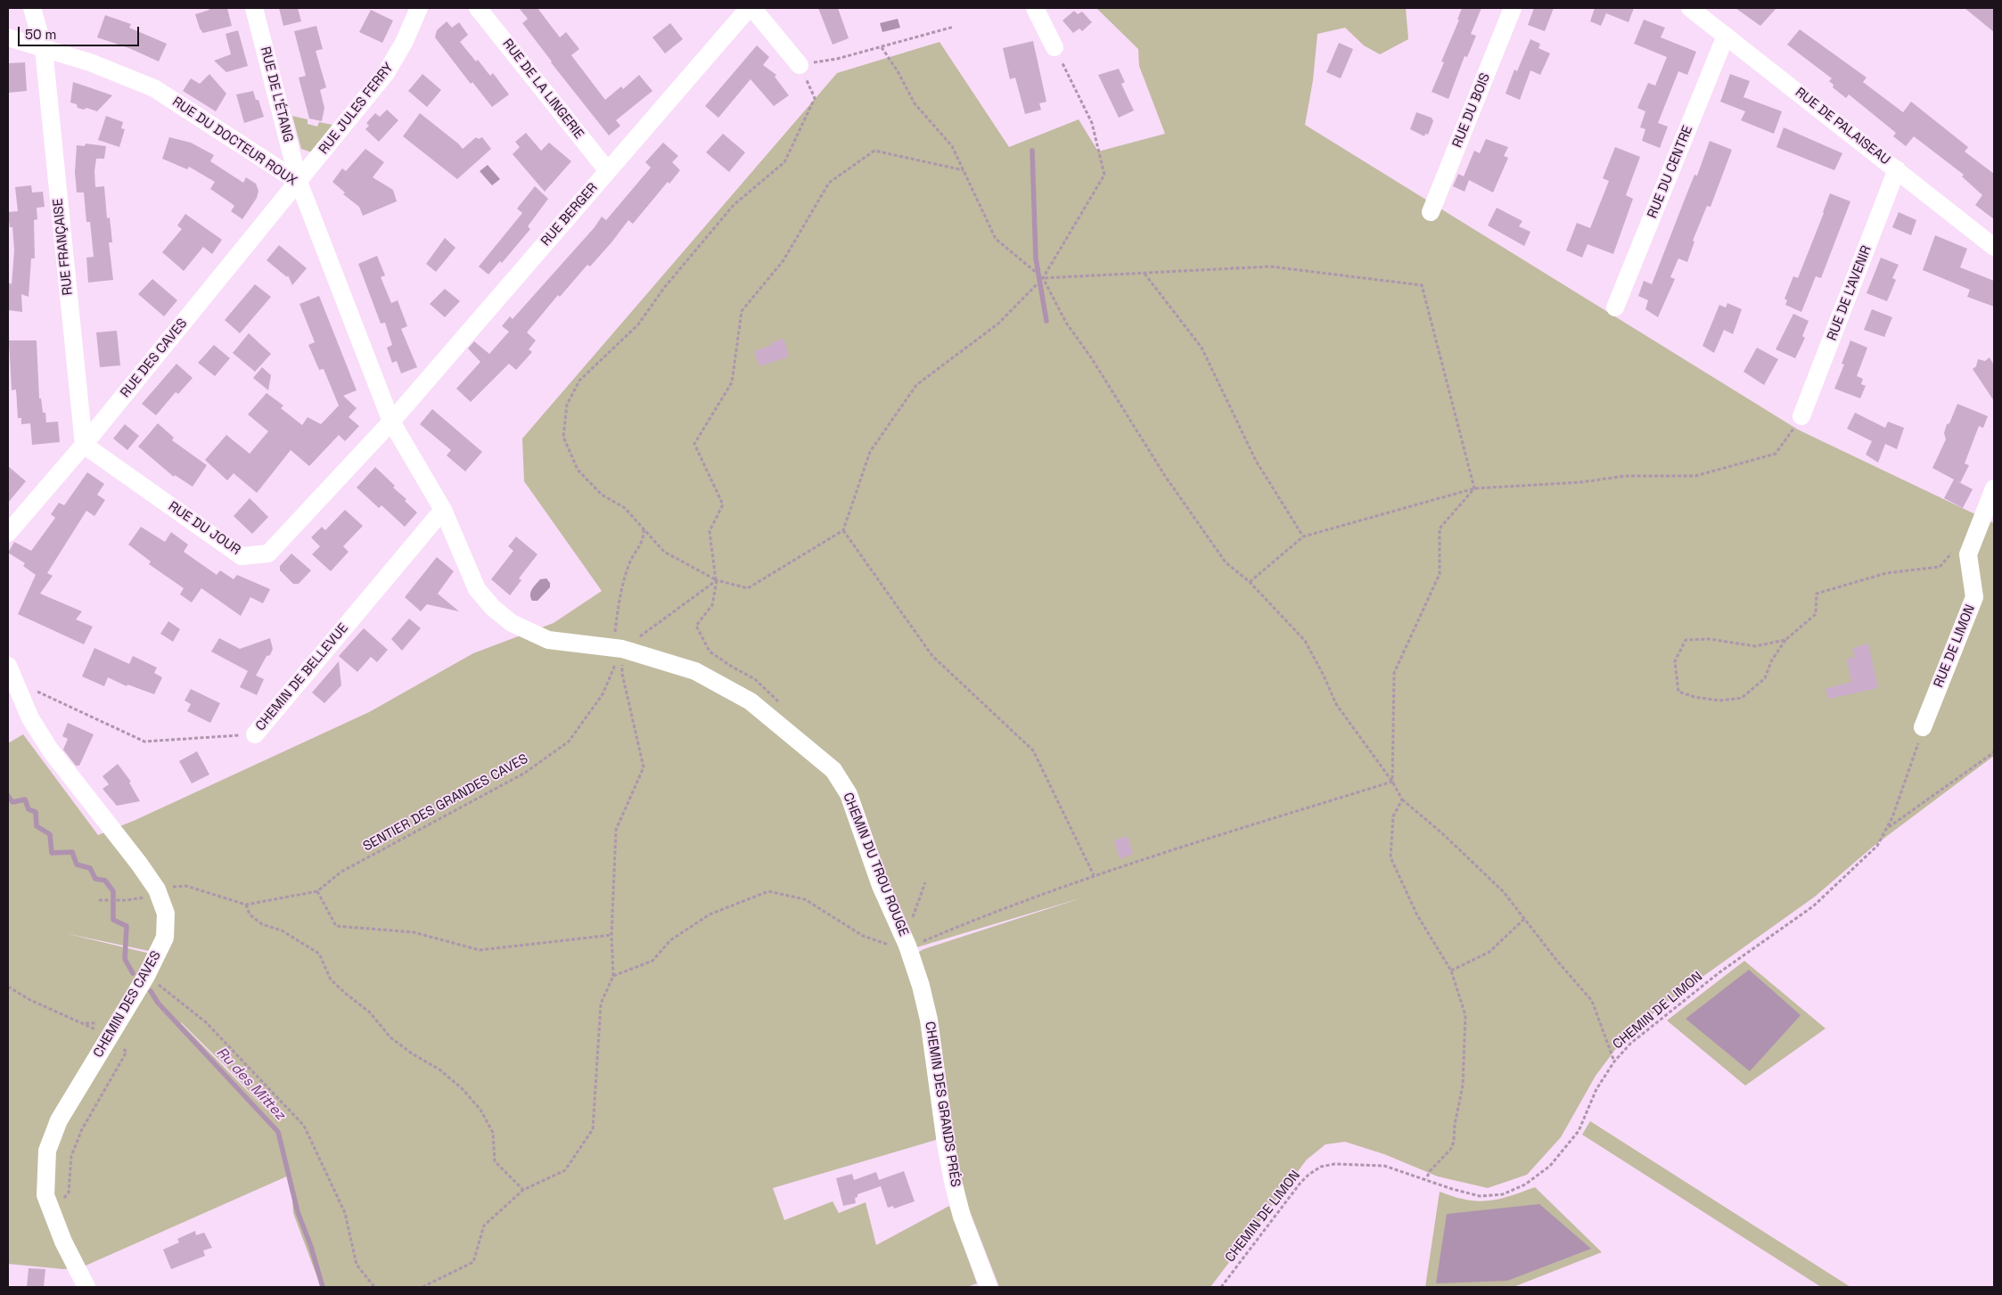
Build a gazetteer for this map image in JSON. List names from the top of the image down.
{
  "streets": {
    "street": [
      "RUE DE LA LINGERIE",
      "RUE DE L'ÉTANG",
      "RUE JULES FERRY",
      "RUE DU BOIS",
      "RUE DE PALAISEAU",
      "RUE DU DOCTEUR ROUX",
      "RUE DU CENTRE",
      "RUE BERGER",
      "RUE FRANÇAISE",
      "RUE DE L'AVENIR",
      "RUE DES CAVES",
      "RUE DU JOUR",
      "RUE DE LIMON",
      "CHEMIN DE BELLEVUE",
      "CHEMIN DU TROU ROUGE",
      "CHEMIN DES CAVES",
      "CHEMIN DES GRANDS PRÉS"
    ],
    "path": ["SENTIER DES GRANDES CAVES", "CHEMIN DE LIMON"]
  },
  "crossings": [
    ["RUE DE LA LINGERIE", "RUE BERGER"],
    ["RUE DE L'ÉTANG", "RUE JULES FERRY"],
    ["RUE DE L'ÉTANG", "RUE DU DOCTEUR ROUX"],
    ["RUE DE L'ÉTANG", "RUE DES CAVES"],
    ["RUE JULES FERRY", "RUE DU DOCTEUR ROUX"],
    ["RUE JULES FERRY", "RUE DES CAVES"],
    ["RUE DE PALAISEAU", "RUE DU CENTRE"],
    ["RUE DE PALAISEAU", "RUE DE L'AVENIR"],
    ["RUE DU DOCTEUR ROUX", "RUE BERGER"],
    ["RUE DU DOCTEUR ROUX", "RUE FRANÇAISE"],
    ["RUE DU DOCTEUR ROUX", "RUE DES CAVES"],
    ["RUE DU DOCTEUR ROUX", "RUE DU JOUR"],
    ["RUE DU DOCTEUR ROUX", "CHEMIN DU TROU ROUGE"],
    ["RUE BERGER", "RUE DU JOUR"],
    ["RUE BERGER", "CHEMIN DU TROU ROUGE"],
    ["RUE FRANÇAISE", "RUE DES CAVES"],
    ["RUE FRANÇAISE", "RUE DU JOUR"],
    ["RUE DES CAVES", "RUE DU JOUR"],
    ["RUE DU JOUR", "CHEMIN DU TROU ROUGE"],
    ["RUE DE LIMON", "CHEMIN DE LIMON"],
    ["CHEMIN DE BELLEVUE", "CHEMIN DU TROU ROUGE"],
    ["CHEMIN DE BELLEVUE", "CHEMIN DES CAVES"],
    ["SENTIER DES GRANDES CAVES", "CHEMIN DU TROU ROUGE"],
    ["SENTIER DES GRANDES CAVES", "CHEMIN DES CAVES"],
    ["CHEMIN DU TROU ROUGE", "CHEMIN DES GRANDS PRÉS"]
  ],
  "water": ["Ru des Mittez"],
  "scale_bar": "50 m"
}
